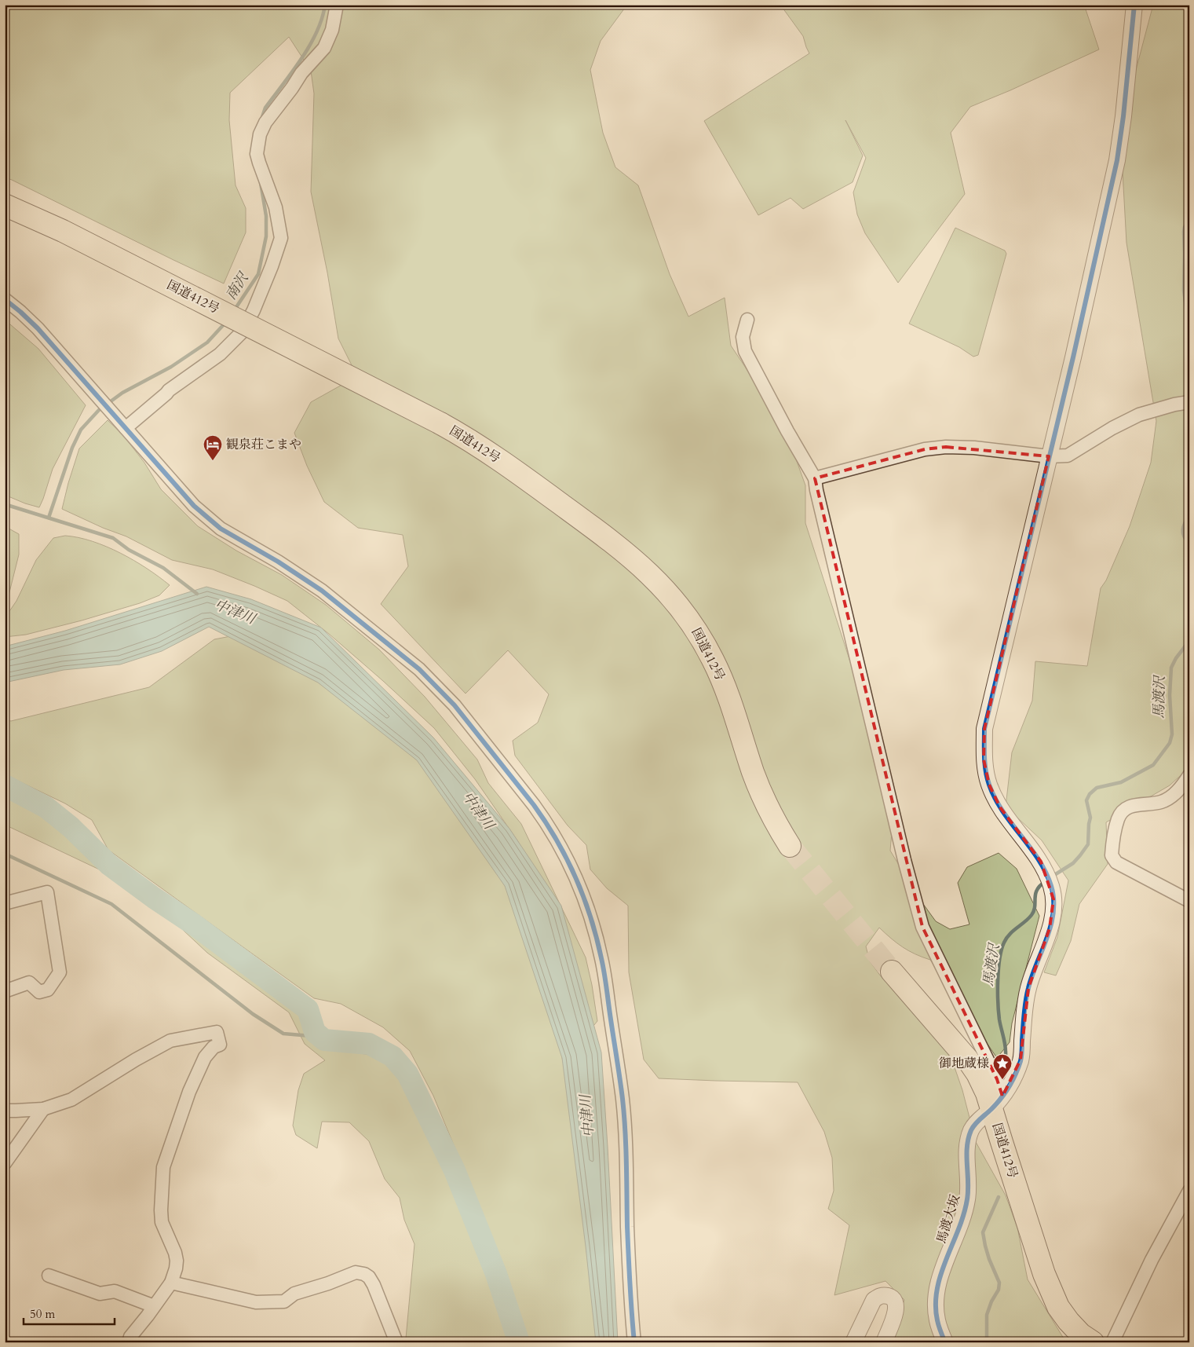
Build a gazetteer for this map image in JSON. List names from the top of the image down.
{
  "streets": {
    "highway": ["国道412号"],
    "street": ["馬渡大坂"]
  },
  "crossings": [
    ["国道412号", "馬渡大坂"]
  ],
  "water": ["南沢", "中津川", "馬渡沢"],
  "places": {
    "hotel": ["観泉荘こまや"],
    "place": ["御地蔵様"]
  },
  "scale_bar": "50 m"
}
